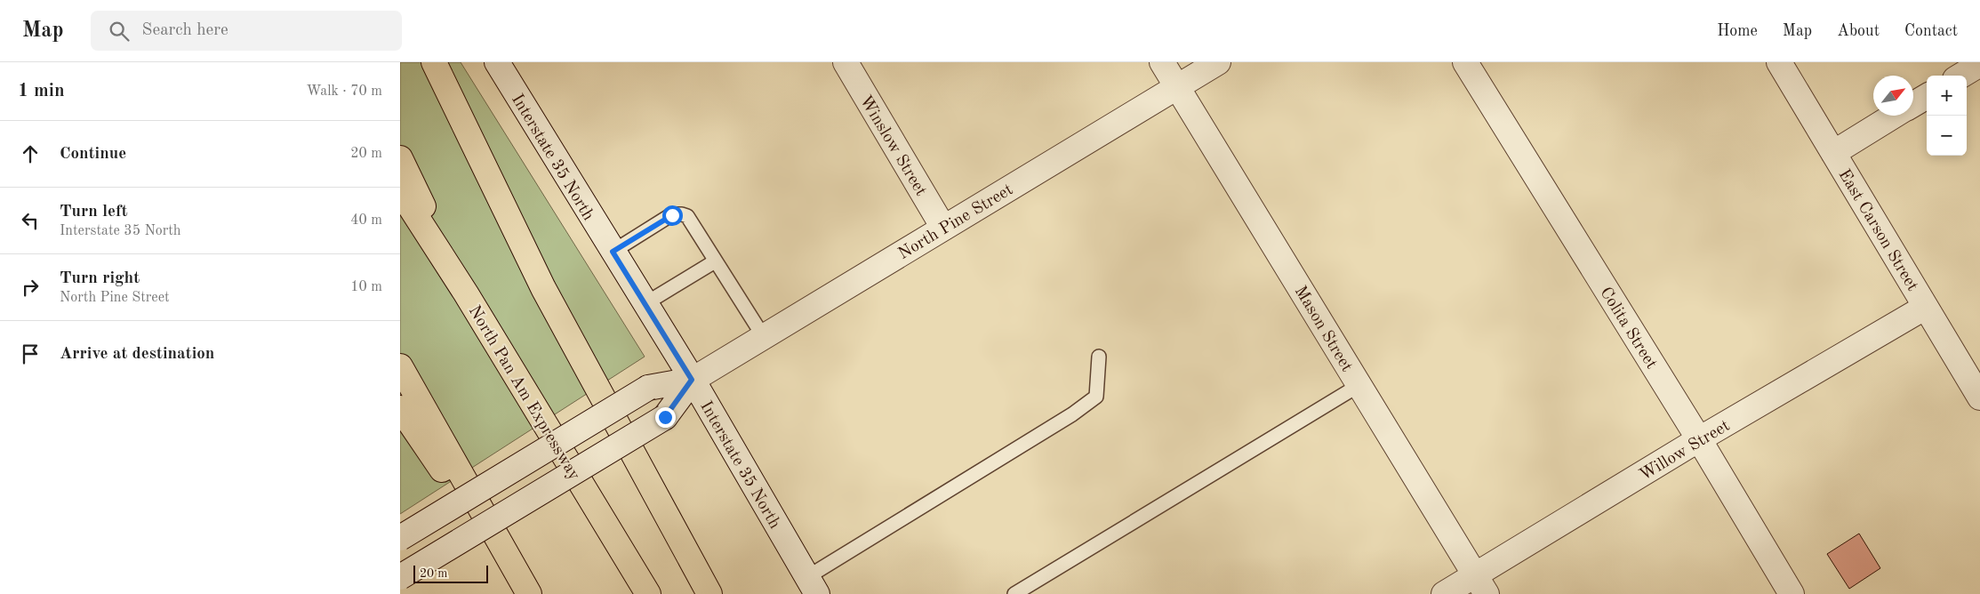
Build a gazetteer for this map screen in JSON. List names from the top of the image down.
{
  "streets": {
    "highway": ["North Pan Am Expressway"],
    "street": [
      "Winslow Street",
      "Interstate 35 North",
      "North Pine Street",
      "East Carson Street",
      "Colita Street",
      "Mason Street",
      "Willow Street"
    ]
  },
  "crossings": [
    ["Winslow Street", "North Pine Street"],
    ["Interstate 35 North", "North Pine Street"],
    ["North Pine Street", "Mason Street"],
    ["East Carson Street", "Willow Street"],
    ["Colita Street", "Willow Street"],
    ["Mason Street", "Willow Street"]
  ],
  "scale_bar": "20 m",
  "north": "top right",
  "page": {
    "header": "Map",
    "search": "Search here",
    "nav": [
      "Home",
      "Map",
      "About",
      "Contact"
    ],
    "heading": ["1 min", "Walk · 70 m"],
    "map_buttons": ["+", "−"],
    "list": [
      ["Continue", "20 m"],
      ["Turn left", "Interstate 35 North", "40 m"],
      ["Turn right", "North Pine Street", "10 m"],
      "Arrive at destination"
    ],
    "scale": "20 m"
  }
}
